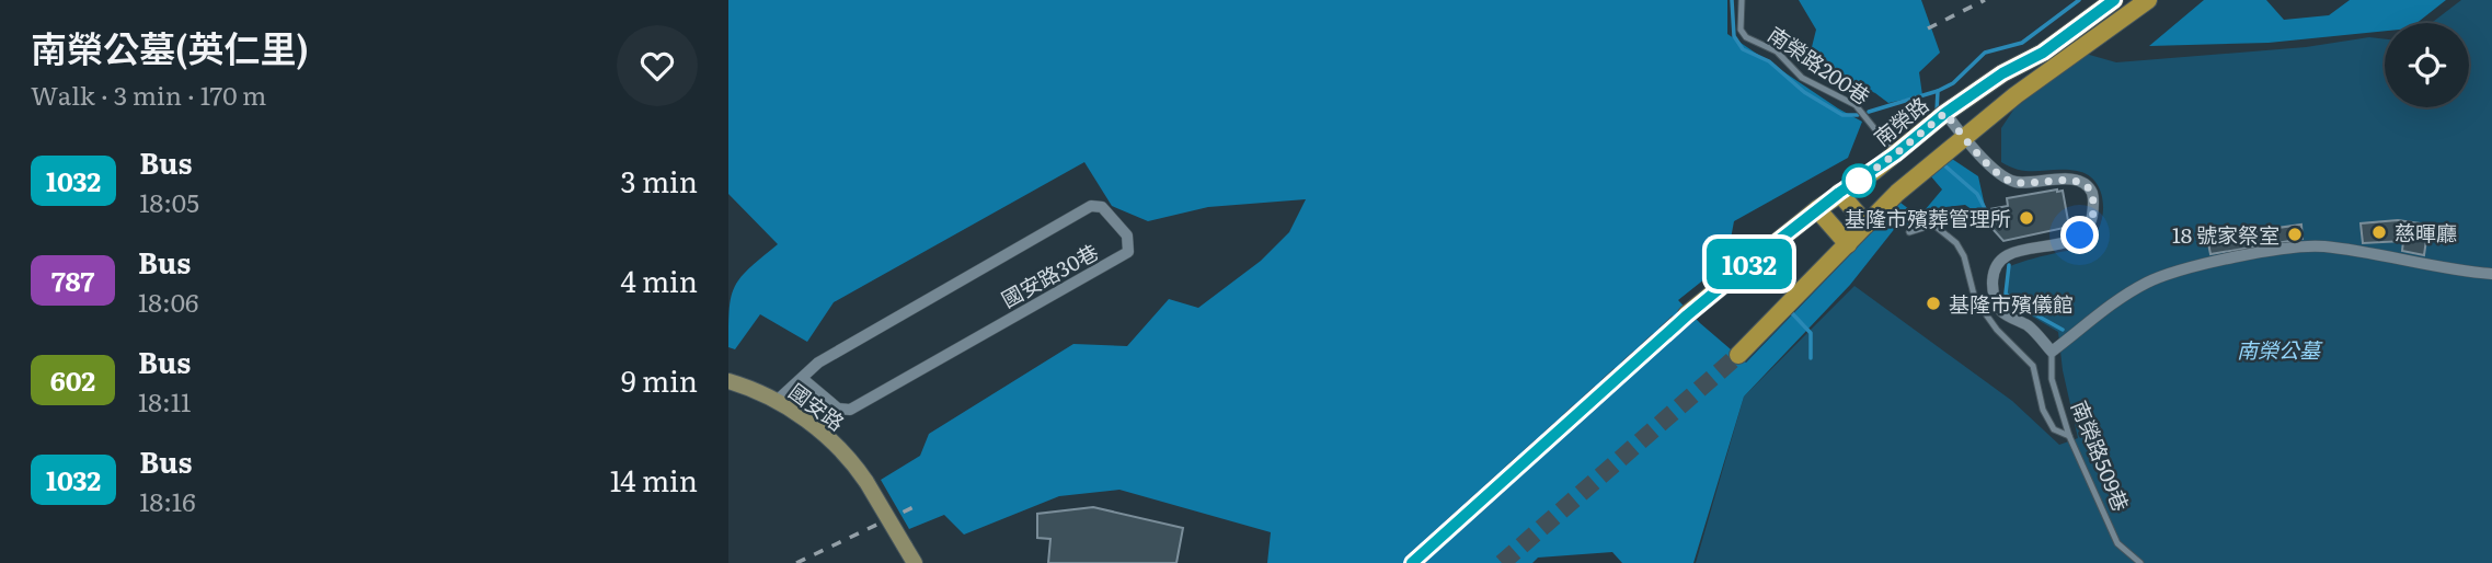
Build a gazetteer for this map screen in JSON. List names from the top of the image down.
{
  "streets": {
    "main road": ["南榮路"],
    "street": ["國安路30巷", "國安路"],
    "lane": ["南榮路200巷", "南榮路509巷"]
  },
  "crossings": [
    ["南榮路200巷", "南榮路"],
    ["國安路30巷", "國安路"]
  ],
  "parks": ["南榮公墓"],
  "places": [
    "基隆市殯葬管理所",
    "慈暉廳",
    "18 號家祭室",
    "基隆市殯儀館"
  ],
  "lines": ["bus line 1032"],
  "page": {
    "heading": ["南榮公墓(英仁里)", "Walk · 3 min · 170 m"],
    "on_map": "1032",
    "list": [
      {
        "mark": "1032",
        "name": "Bus",
        "note": "18:05",
        "value": "3 min"
      },
      {
        "mark": "787",
        "name": "Bus",
        "note": "18:06",
        "value": "4 min"
      },
      {
        "mark": "602",
        "name": "Bus",
        "note": "18:11",
        "value": "9 min"
      },
      {
        "mark": "1032",
        "name": "Bus",
        "note": "18:16",
        "value": "14 min"
      }
    ]
  }
}
